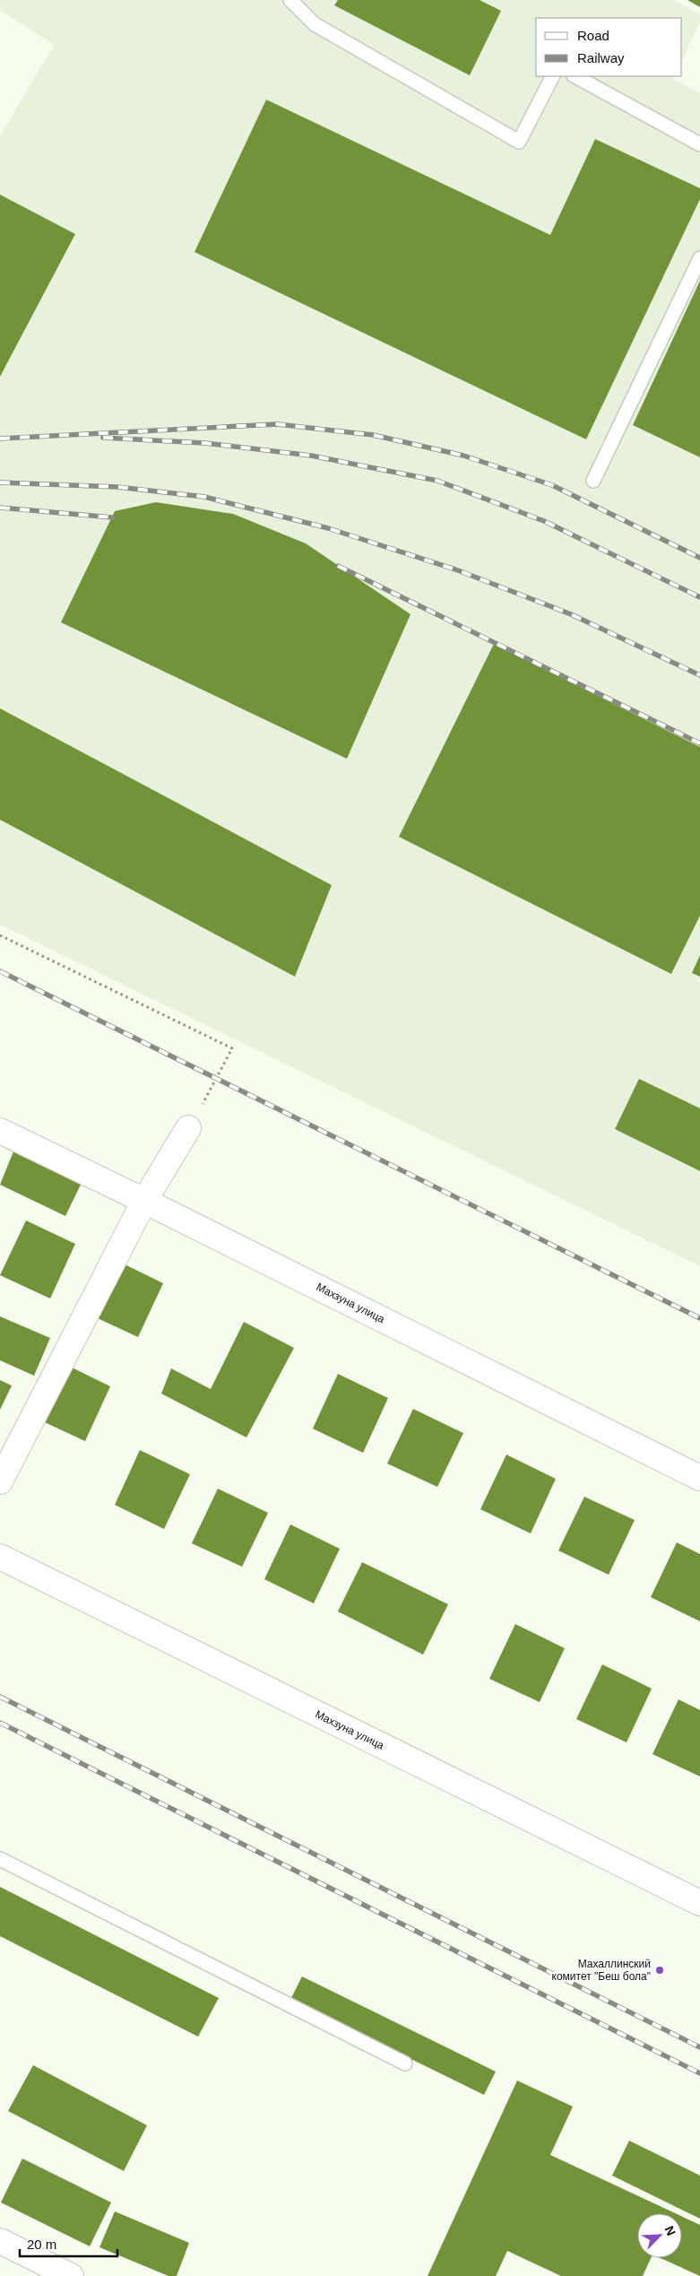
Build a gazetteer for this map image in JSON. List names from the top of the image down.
{
  "streets": {
    "street": ["Махзуна улица"]
  },
  "places": ["Махаллинский комитет \"Беш бола\""],
  "legend": ["Road", "Railway"],
  "scale_bar": "20 m",
  "north": "top right"
}
